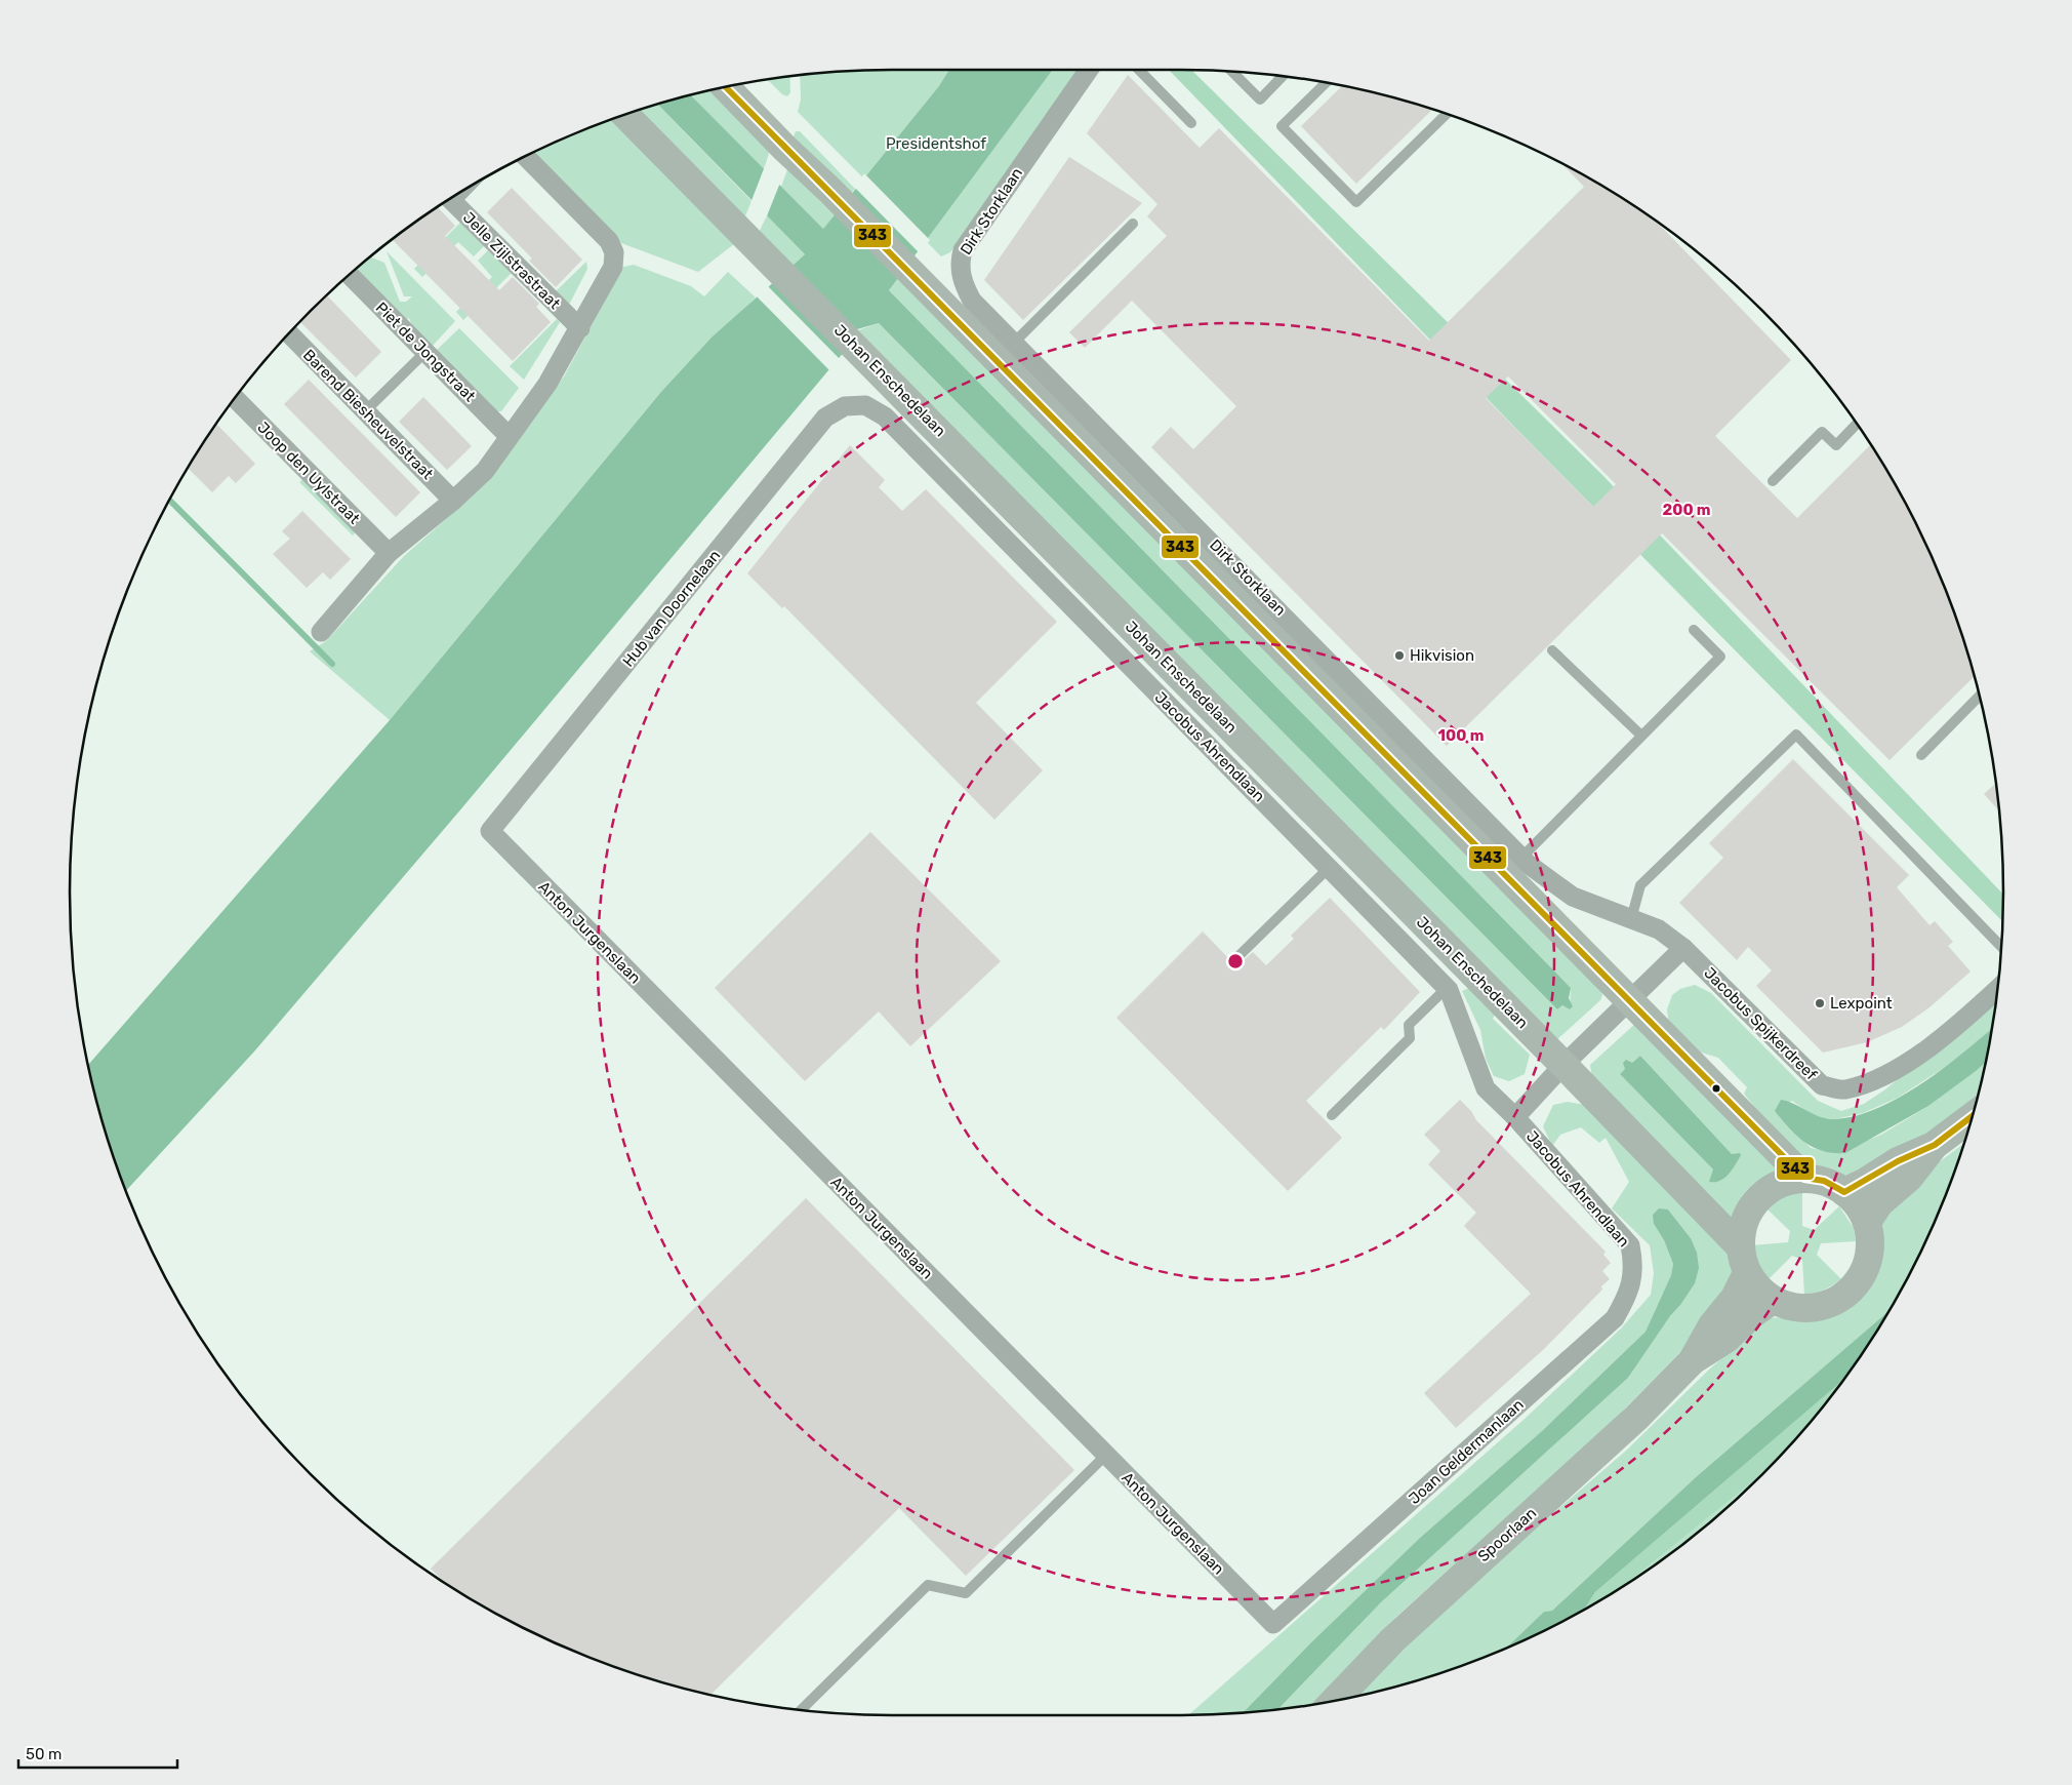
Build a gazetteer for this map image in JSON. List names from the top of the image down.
{
  "streets": {
    "street": [
      "Dirk Storklaan",
      "Jelle Zijlstrastraat",
      "Piet de Jongstraat",
      "Johan Enschedelaan",
      "Barend Biesheuvelstraat",
      "Joop den Uylstraat",
      "Hub van Doornelaan",
      "Jacobus Ahrendlaan",
      "Anton Jurgenslaan",
      "Jacobus Spijkerdreef",
      "Joan Geldermanlaan",
      "Spoorlaan"
    ]
  },
  "crossings": [
    ["Dirk Storklaan", "Jacobus Spijkerdreef"],
    ["Johan Enschedelaan", "Jacobus Ahrendlaan"],
    ["Johan Enschedelaan", "Spoorlaan"],
    ["Hub van Doornelaan", "Jacobus Ahrendlaan"],
    ["Hub van Doornelaan", "Anton Jurgenslaan"],
    ["Jacobus Ahrendlaan", "Joan Geldermanlaan"],
    ["Anton Jurgenslaan", "Joan Geldermanlaan"]
  ],
  "parks": ["Presidentshof"],
  "places": ["Hikvision", "Lexpoint"],
  "lines": ["transit line 343"],
  "scale_bar": "50 m",
  "rings": ["200 m", "100 m"]
}
